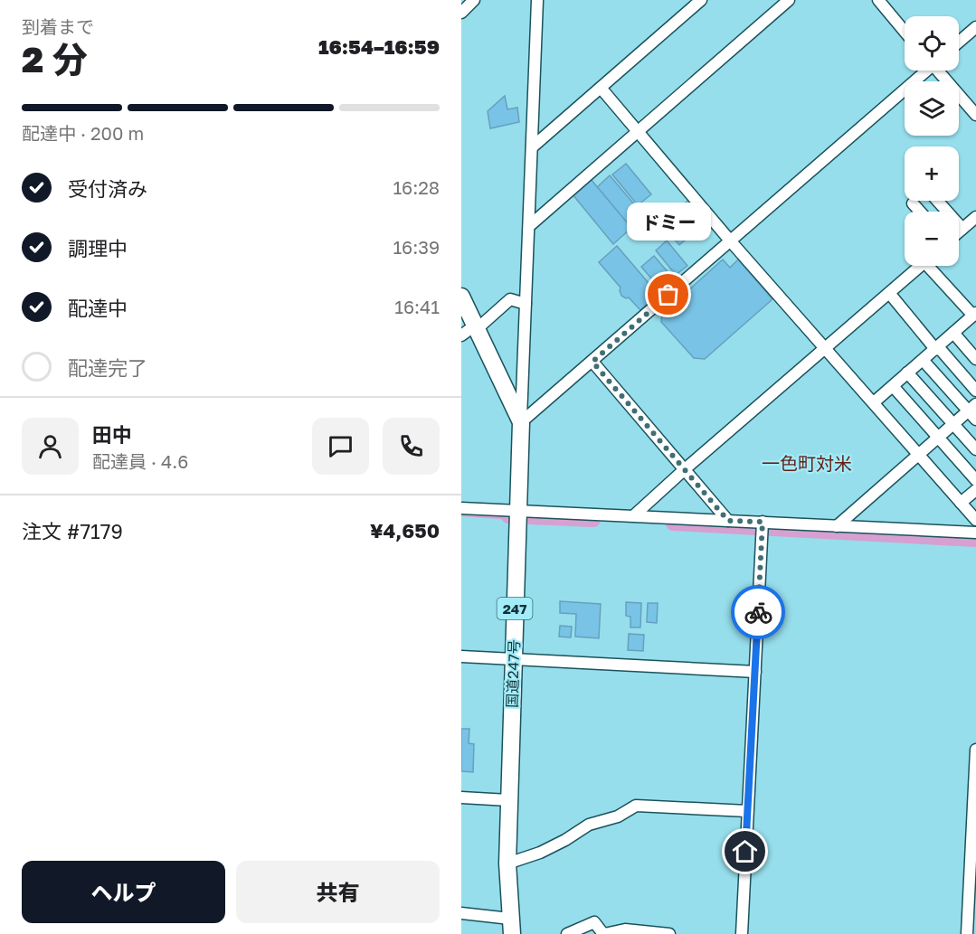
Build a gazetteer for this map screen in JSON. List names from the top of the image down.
{
  "streets": {
    "highway": ["247", "国道247号"]
  },
  "districts": ["一色町対米"],
  "places": ["ドミー"],
  "page": {
    "heading": ["2 分", "到着まで", "16:54–16:59"],
    "panel": [
      "田中",
      "配達員 · 4.6",
      "注文 #7179",
      "¥4,650"
    ],
    "map_buttons": ["+", "−"],
    "bar": "配達中 · 200 m",
    "list": [
      ["受付済み", "16:28"],
      ["調理中", "16:39"],
      ["配達中", "16:41"],
      "配達完了"
    ],
    "bubble": "ドミー",
    "buttons": ["ヘルプ", "共有"]
  }
}
